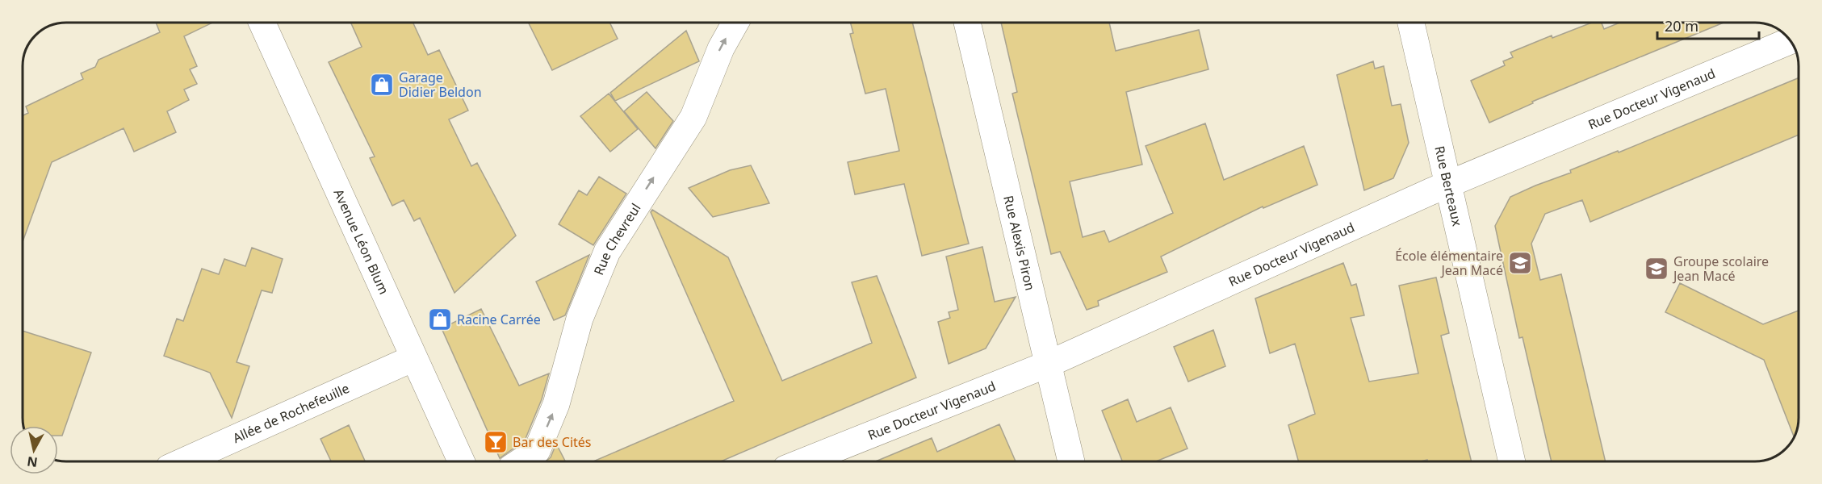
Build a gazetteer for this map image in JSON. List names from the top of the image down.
{
  "streets": {
    "street": [
      "Rue Docteur Vigenaud",
      "Rue Berteaux",
      "Rue Chevreul",
      "Avenue Léon Blum",
      "Rue Alexis Piron",
      "Allée de Rochefeuille"
    ]
  },
  "crossings": [
    ["Rue Docteur Vigenaud", "Rue Berteaux"],
    ["Rue Docteur Vigenaud", "Rue Alexis Piron"],
    ["Avenue Léon Blum", "Allée de Rochefeuille"]
  ],
  "one_way": ["Rue Chevreul"],
  "places": {
    "shop": ["Garage Didier Beldon", "Racine Carrée"],
    "school or university": ["École élémentaire Jean Macé", "Groupe scolaire Jean Macé"],
    "bar": ["Bar des Cités"]
  },
  "scale_bar": "20 m",
  "north": "bottom"
}
